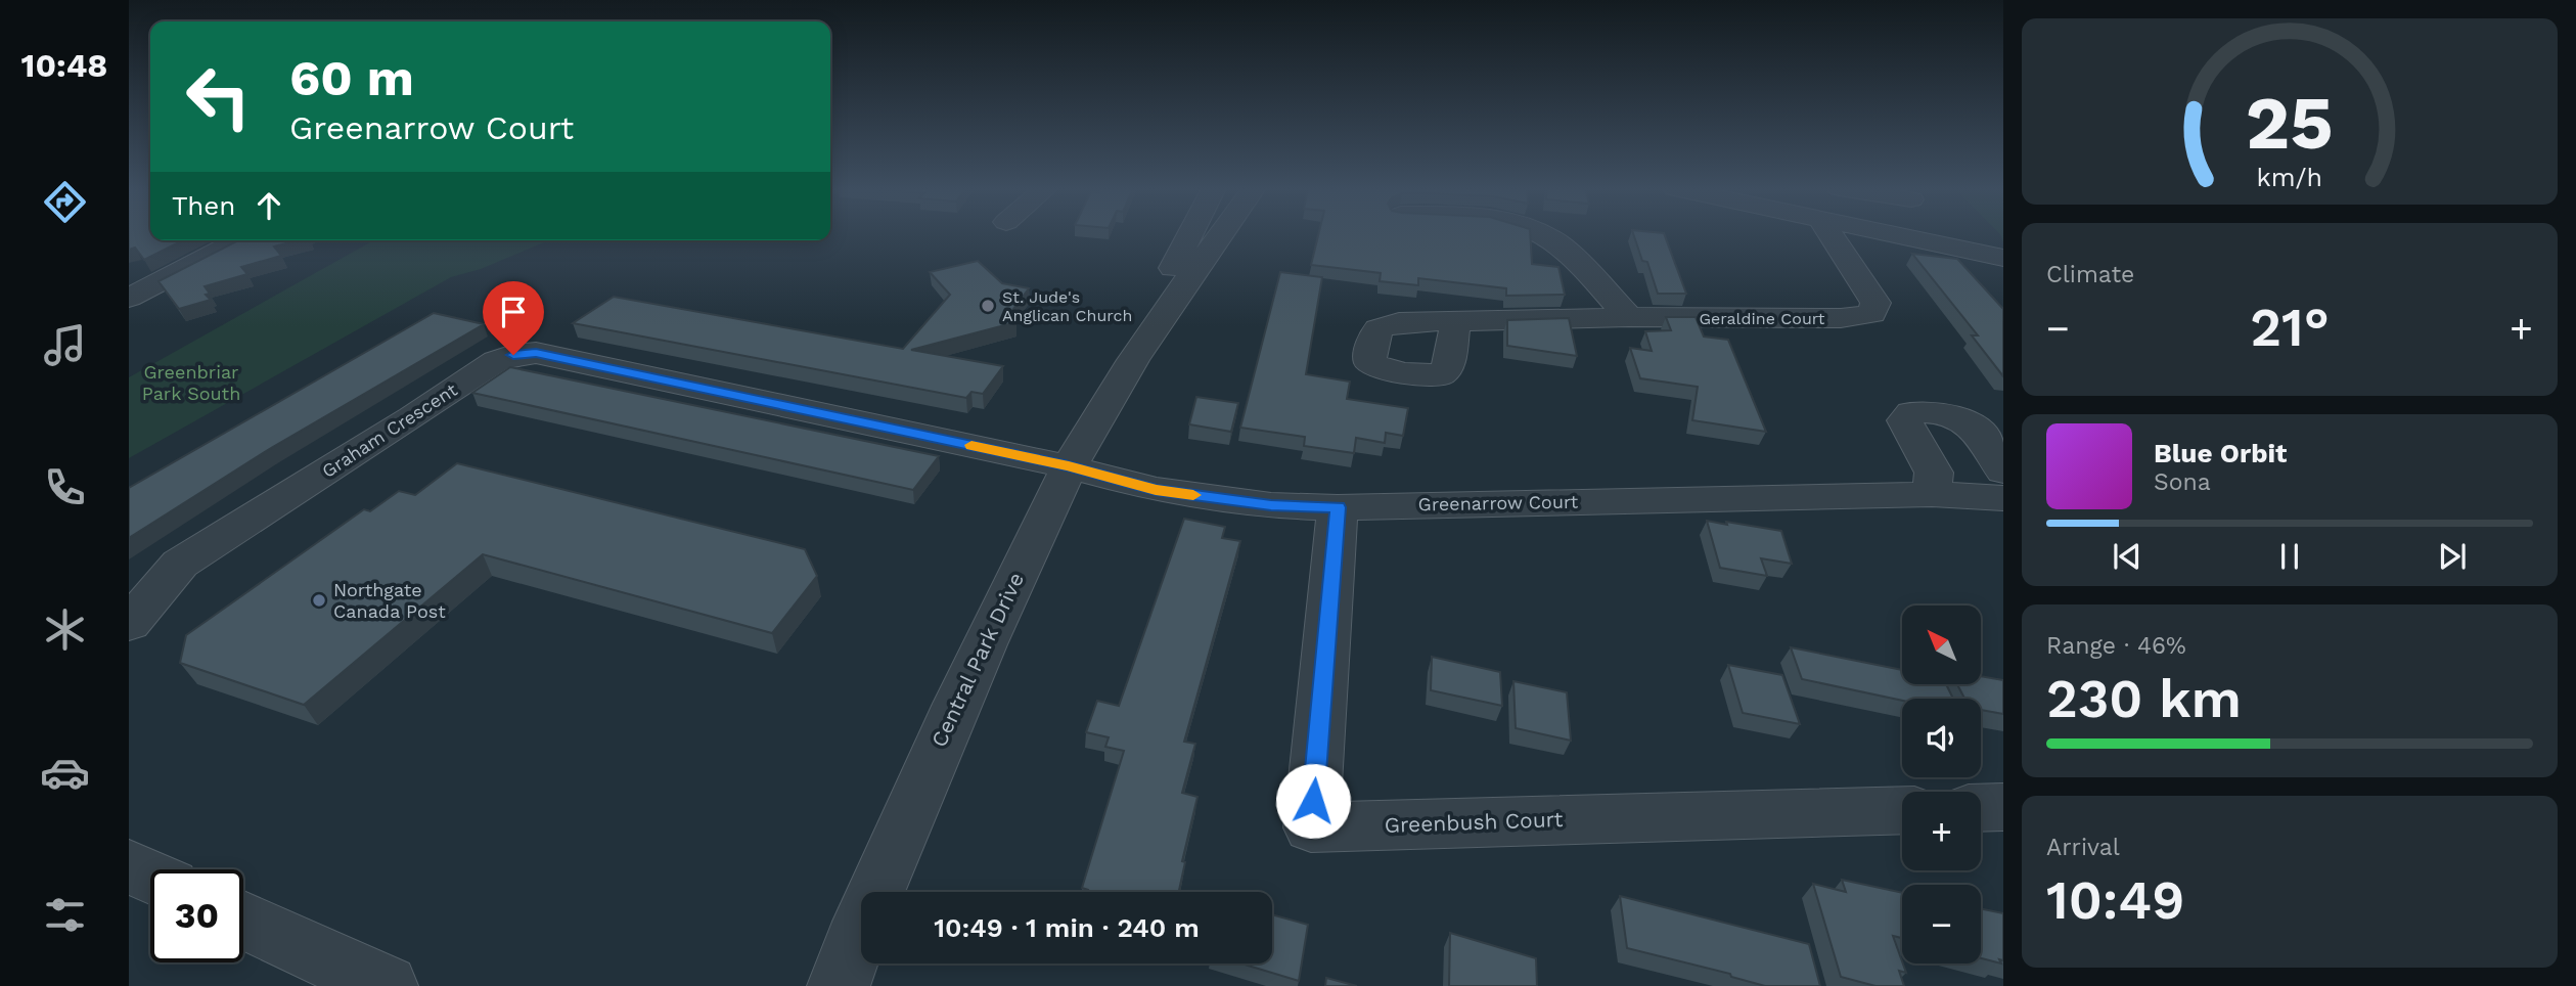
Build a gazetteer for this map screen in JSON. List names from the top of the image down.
{
  "streets": {
    "street": [
      "Geraldine Court",
      "Graham Crescent",
      "Greenarrow Court",
      "Central Park Drive",
      "Greenbush Court"
    ]
  },
  "crossings": [
    ["Graham Crescent", "Greenarrow Court"],
    ["Graham Crescent", "Central Park Drive"],
    ["Greenarrow Court", "Central Park Drive"],
    ["Greenarrow Court", "Greenbush Court"]
  ],
  "parks": ["Greenbriar Park South"],
  "places": ["St. Jude's Anglican Church", "Northgate Canada Post"],
  "north": "top left",
  "page": {
    "tabs": "10:48",
    "turn": ["60 m", "Greenarrow Court"],
    "then": "Then",
    "tile": [
      "Climate",
      ["Range · 46%", "230 km"],
      ["Arrival", "10:49"]
    ],
    "heat": ["−", "21°", "+"],
    "song": ["Blue Orbit", "Sona"],
    "map_buttons": ["+", "−"],
    "limit": "30",
    "trip": "10:49 · 1 min · 240 m",
    "gauge": ["25", "km/h"]
  }
}
